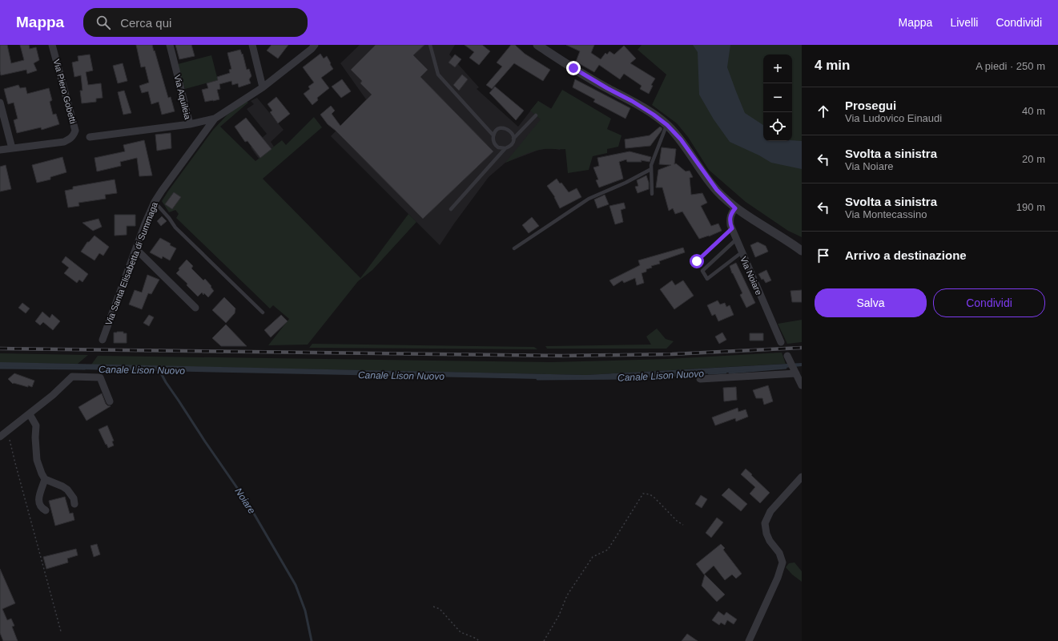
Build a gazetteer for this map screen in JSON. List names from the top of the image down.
{
  "streets": {
    "street": [
      "Via Piero Gobetti",
      "Via Aquileia",
      "Via Santa Elisabetta di Summaga",
      "Via Noiare"
    ]
  },
  "crossings": [
    ["Via Aquileia", "Via Santa Elisabetta di Summaga"]
  ],
  "water": ["Canale Lison Nuovo", "Noiare"],
  "page": {
    "header": "Mappa",
    "search": "Cerca qui",
    "nav": ["Mappa", "Livelli", "Condividi"],
    "heading": ["4 min", "A piedi · 250 m"],
    "map_buttons": ["+", "−"],
    "list": [
      ["Prosegui", "Via Ludovico Einaudi", "40 m"],
      ["Svolta a sinistra", "Via Noiare", "20 m"],
      ["Svolta a sinistra", "Via Montecassino", "190 m"],
      "Arrivo a destinazione"
    ],
    "buttons": ["Salva", "Condividi"]
  }
}
